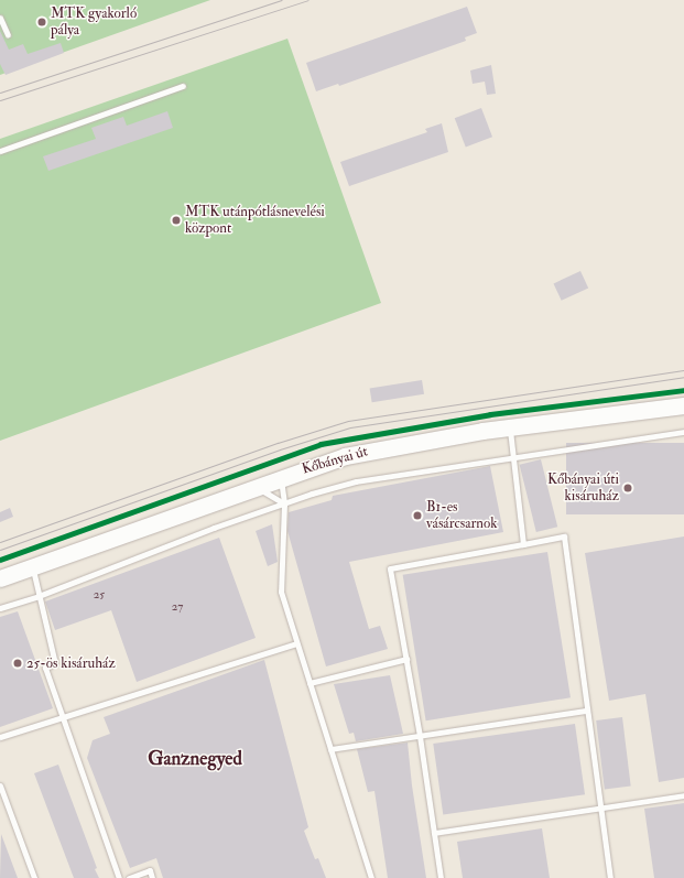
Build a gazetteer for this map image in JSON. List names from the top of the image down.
{
  "streets": {
    "main road": ["Kőbányai út"]
  },
  "districts": ["Ganznegyed"],
  "places": [
    "MTK gyakorló pálya",
    "MTK utánpótlásnevelési központ",
    "Kőbányai úti kisáruház",
    "B1-es vásárcsarnok",
    "25-ös kisáruház"
  ],
  "house_numbers": ["25", "27"]
}
